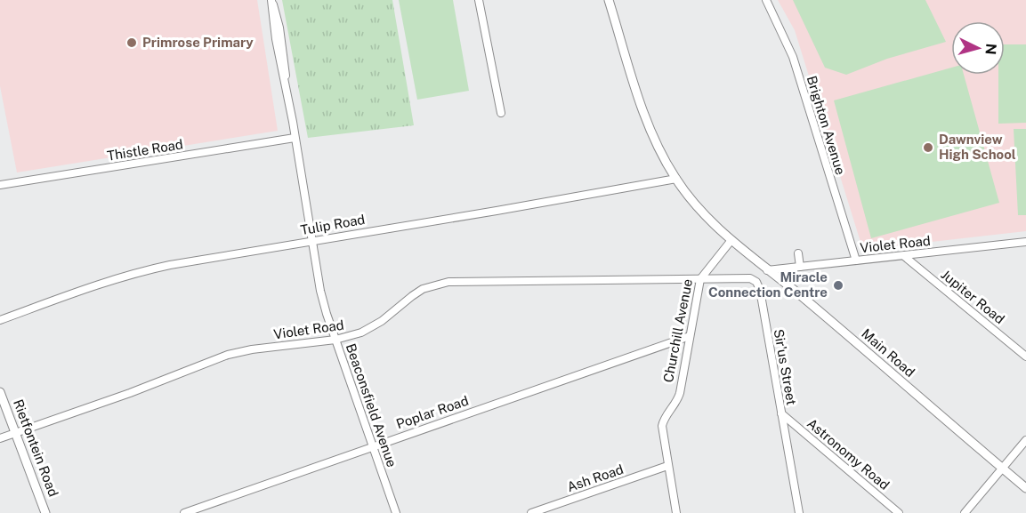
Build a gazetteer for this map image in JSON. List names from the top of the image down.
{
  "streets": {
    "street": [
      "Brighton Avenue",
      "Thistle Road",
      "Tulip Road",
      "Violet Road",
      "Jupiter Road",
      "Churchill Avenue",
      "Main Road",
      "Sir'us Street",
      "Beaconsfield Avenue",
      "Poplar Road",
      "Rietfontein Road",
      "Astronomy Road",
      "Ash Road"
    ]
  },
  "crossings": [
    ["Brighton Avenue", "Violet Road"],
    ["Thistle Road", "Beaconsfield Avenue"],
    ["Tulip Road", "Beaconsfield Avenue"],
    ["Violet Road", "Jupiter Road"],
    ["Violet Road", "Churchill Avenue"],
    ["Violet Road", "Main Road"],
    ["Violet Road", "Sir'us Street"],
    ["Violet Road", "Beaconsfield Avenue"],
    ["Violet Road", "Rietfontein Road"],
    ["Churchill Avenue", "Main Road"],
    ["Churchill Avenue", "Sir'us Street"],
    ["Churchill Avenue", "Poplar Road"],
    ["Churchill Avenue", "Ash Road"],
    ["Sir'us Street", "Astronomy Road"],
    ["Beaconsfield Avenue", "Poplar Road"]
  ],
  "places": ["Primrose Primary", "Dawnview High School", "Miracle Connection Centre"],
  "north": "right"
}
